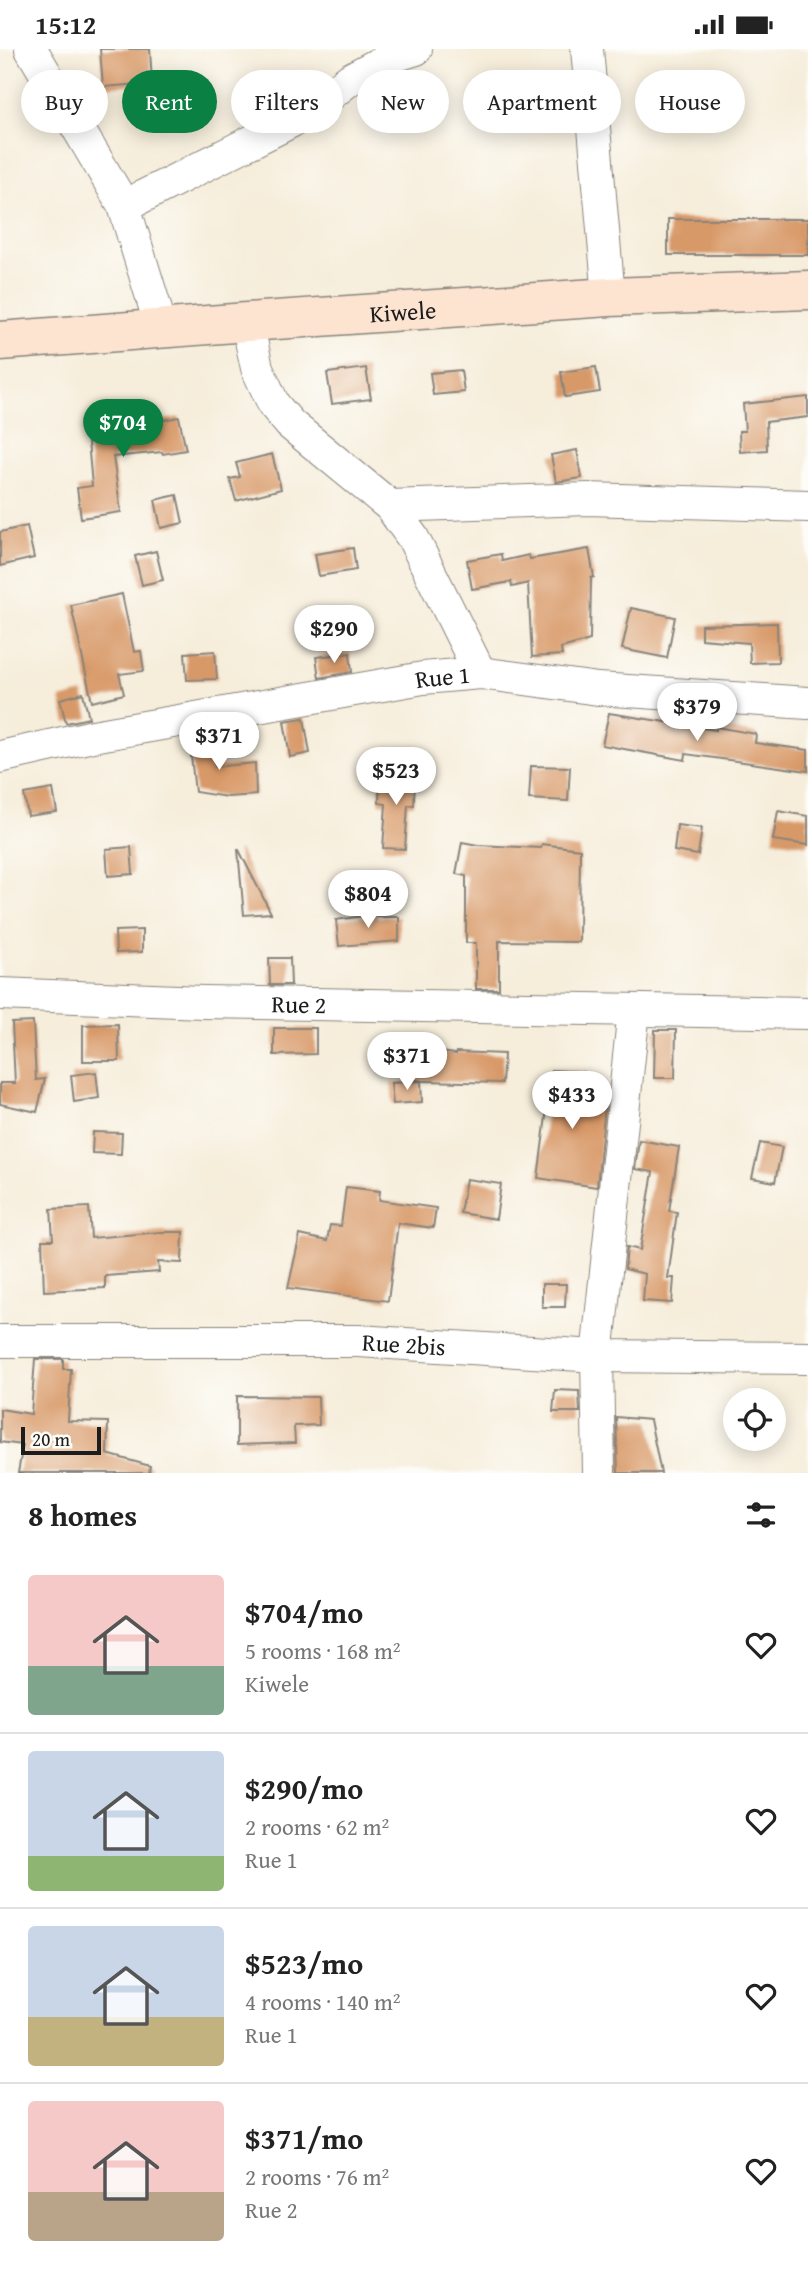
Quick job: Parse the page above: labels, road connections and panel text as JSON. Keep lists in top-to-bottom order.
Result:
{
  "streets": {
    "street": [
      "Kiwele",
      "Rue 1",
      "Rue 2",
      "Rue 2bis"
    ]
  },
  "scale_bar": "20 m",
  "page": {
    "status": "15:12",
    "chip": [
      "Buy",
      "Rent",
      "Filters",
      "New",
      "Apartment",
      "House"
    ],
    "price": [
      "$704",
      "$290",
      "$379",
      "$371",
      "$523",
      "$804",
      "$371",
      "$433"
    ],
    "scale": "20 m",
    "heading": "8 homes",
    "list": [
      {
        "name": "$704/mo",
        "note": "5 rooms · 168 m² · Kiwele"
      },
      {
        "name": "$290/mo",
        "note": "2 rooms · 62 m² · Rue 1"
      },
      {
        "name": "$523/mo",
        "note": "4 rooms · 140 m² · Rue 1"
      },
      {
        "name": "$371/mo",
        "note": "2 rooms · 76 m² · Rue 2"
      }
    ]
  }
}
